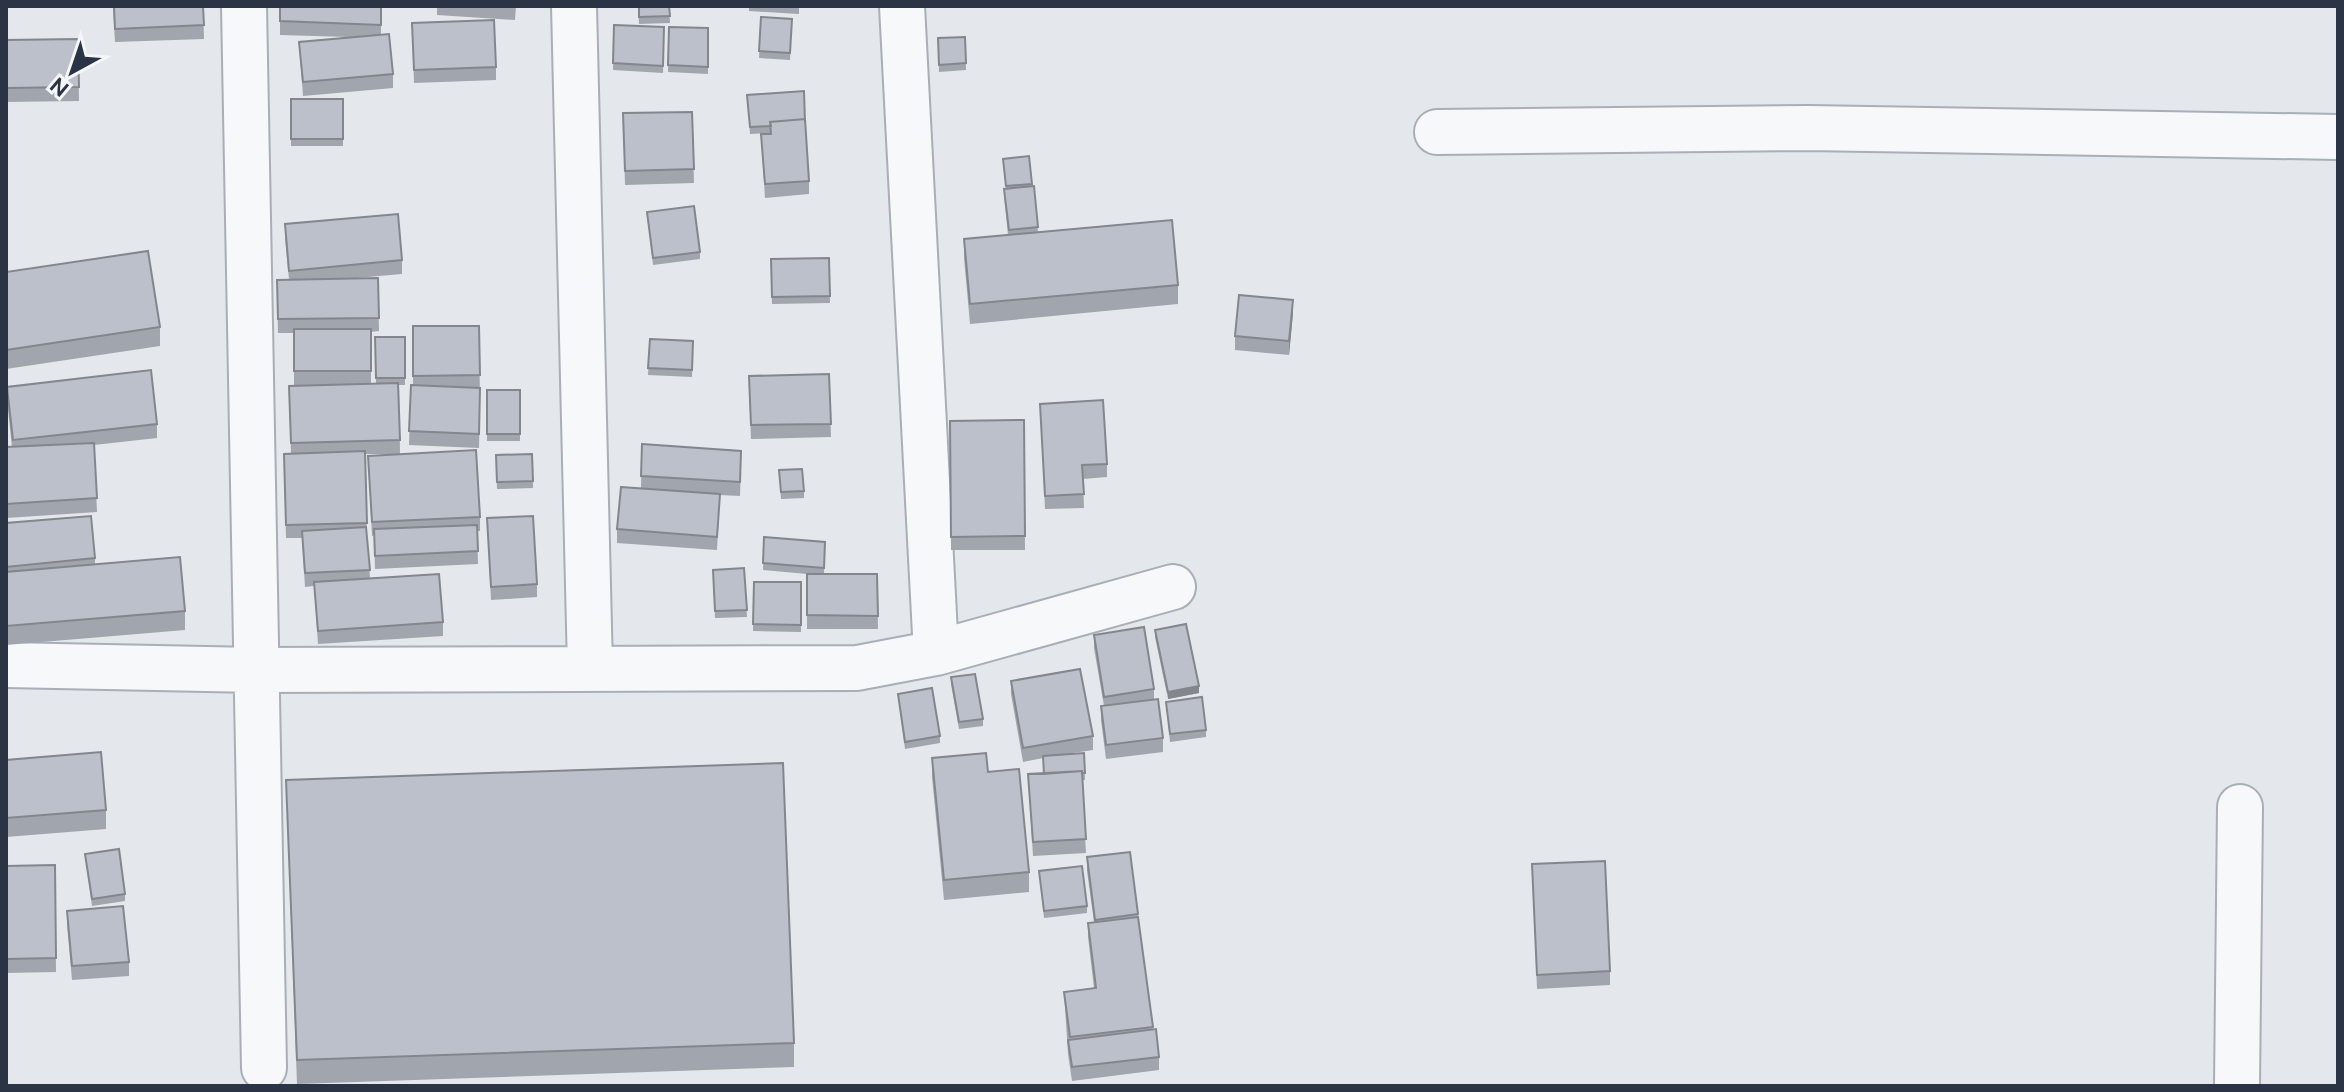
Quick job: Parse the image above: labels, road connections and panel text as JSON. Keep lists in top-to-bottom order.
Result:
{
  "north": "bottom left"
}
